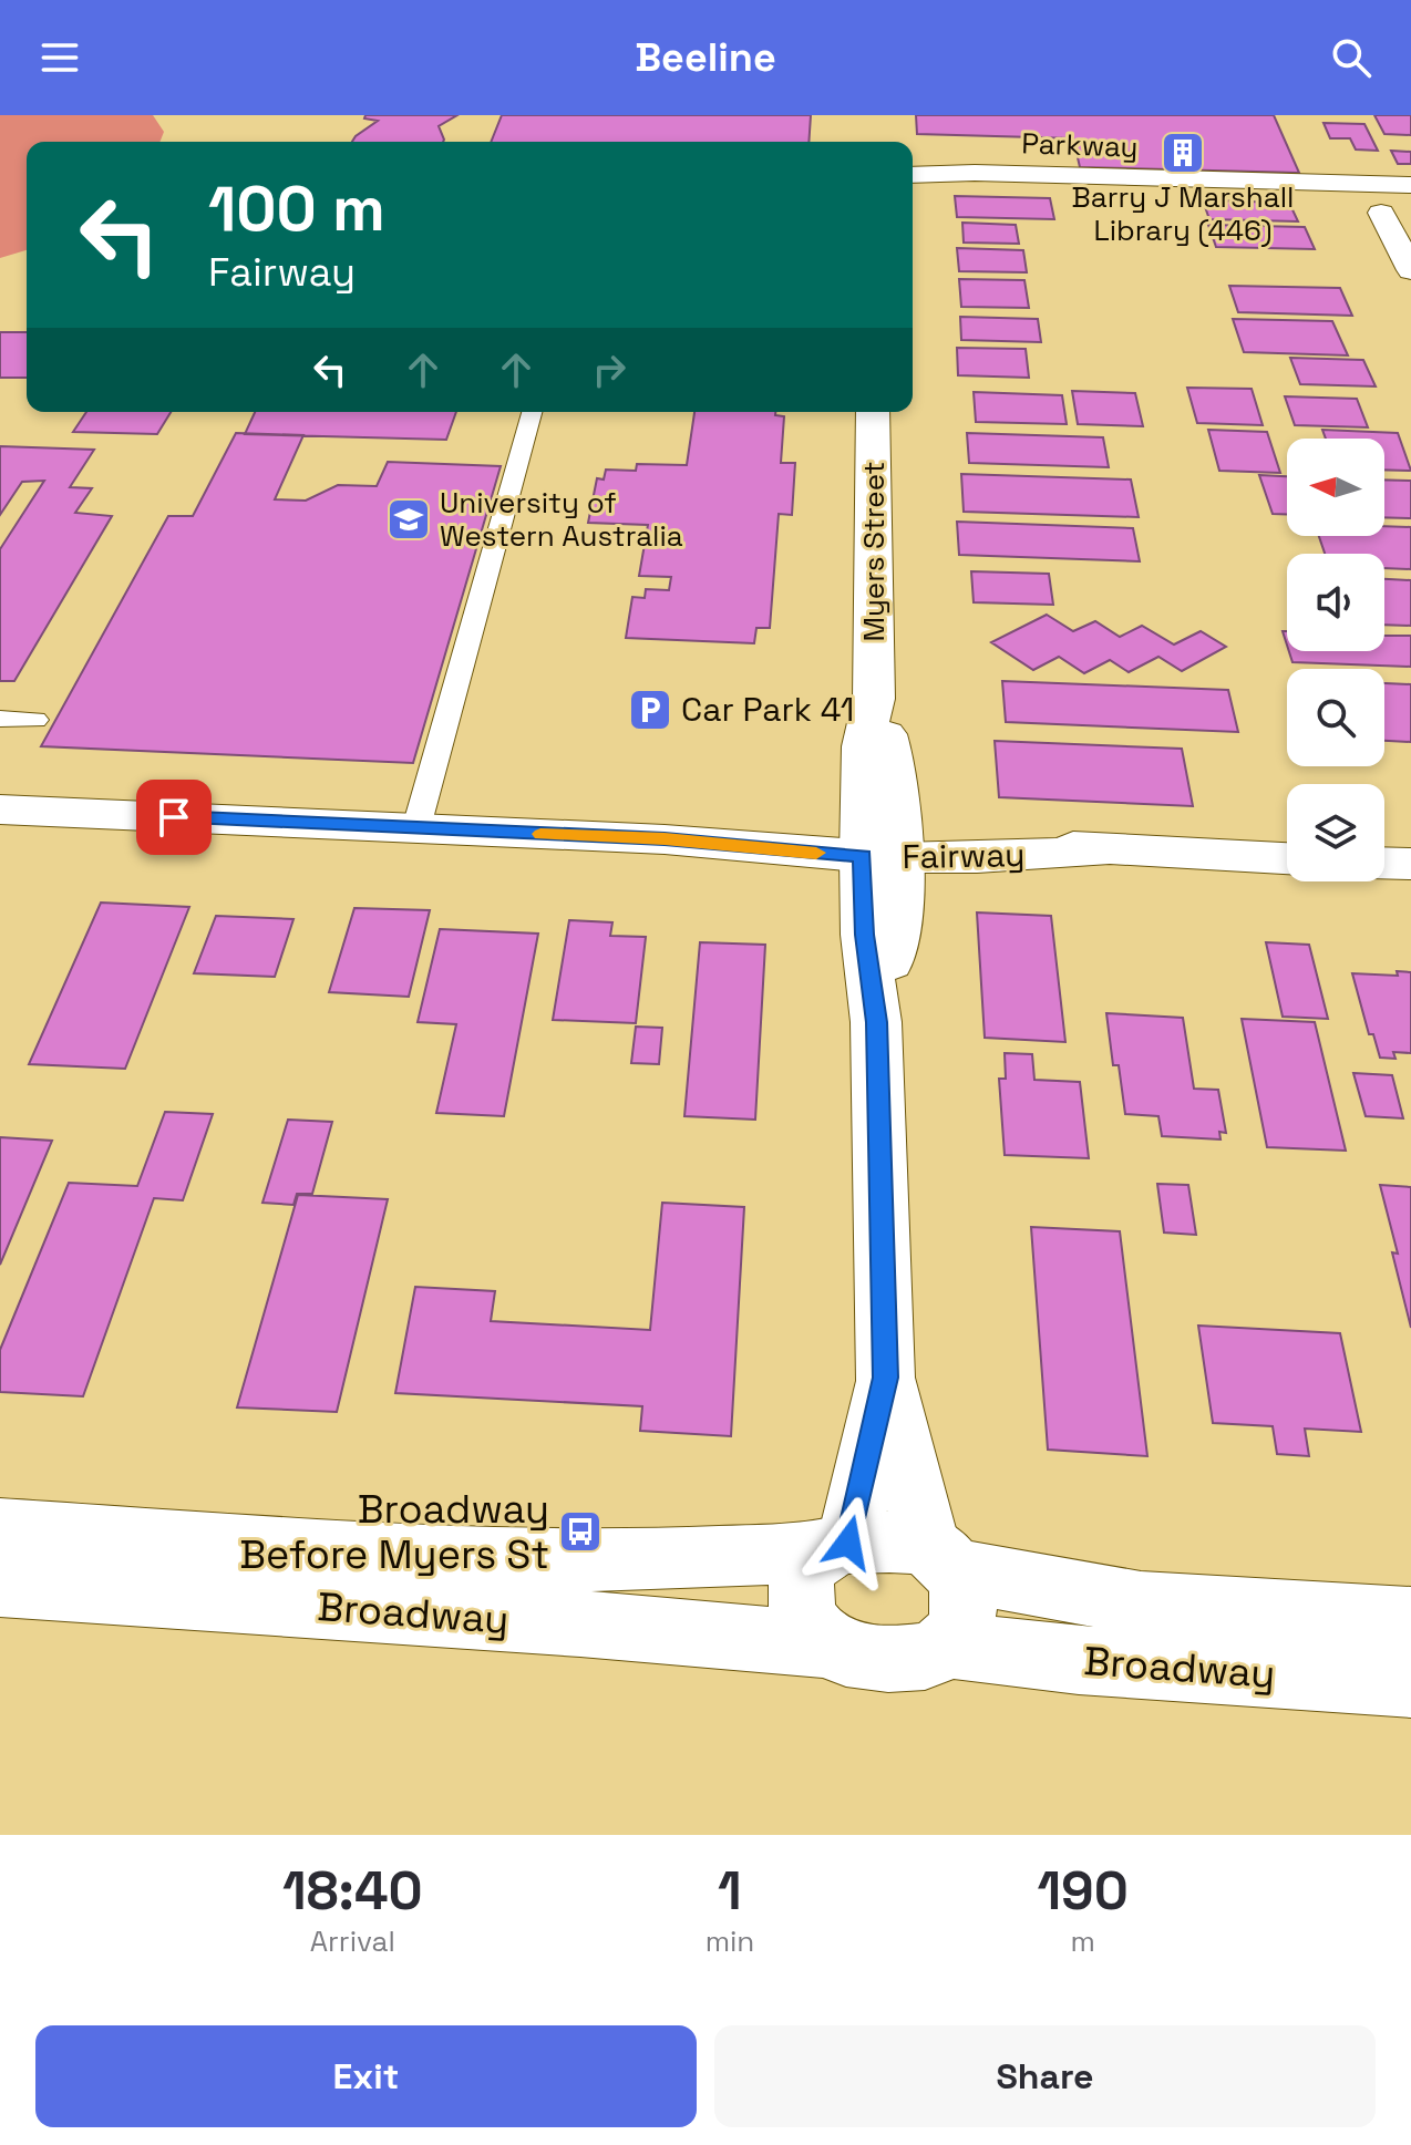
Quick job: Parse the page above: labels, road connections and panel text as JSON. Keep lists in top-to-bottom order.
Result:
{
  "streets": {
    "street": [
      "Parkway",
      "Myers Street",
      "Fairway",
      "Broadway"
    ]
  },
  "crossings": [
    ["Myers Street", "Fairway"],
    ["Myers Street", "Broadway"]
  ],
  "places": {
    "building": ["Barry J Marshall Library (446)"],
    "school or university": ["University of Western Australia"],
    "parking": ["Car Park 41"],
    "bus stop": ["Broadway Before Myers St"]
  },
  "north": "left",
  "page": {
    "header": "Beeline",
    "turn": ["100 m", "Fairway"],
    "eta": [
      "18:40",
      "Arrival",
      "1",
      "min",
      "190",
      "m"
    ],
    "buttons": ["Exit", "Share"]
  }
}
